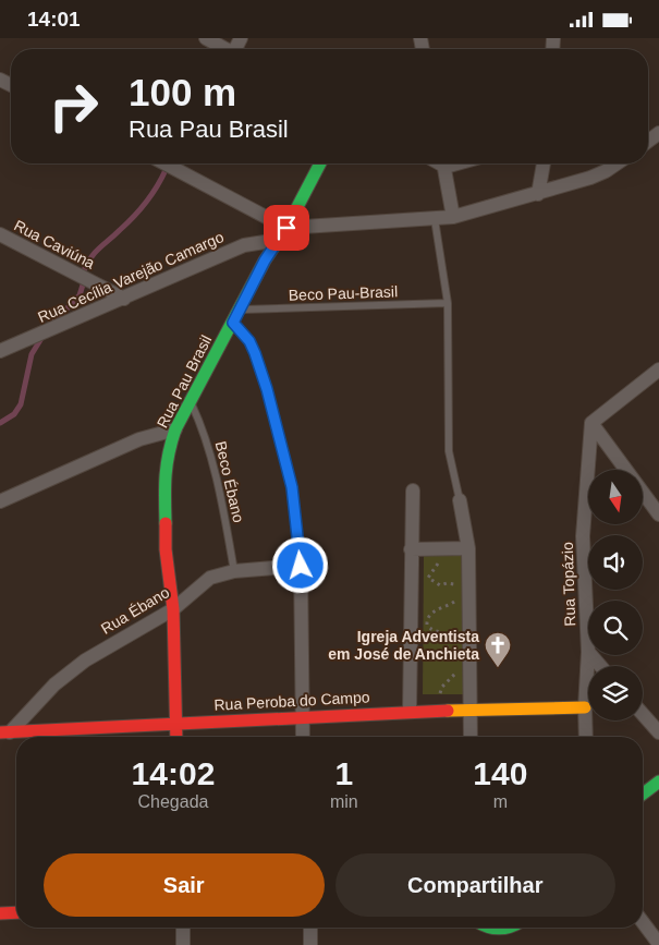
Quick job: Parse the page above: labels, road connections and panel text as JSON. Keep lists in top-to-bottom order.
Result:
{
  "streets": {
    "street": [
      "Rua Caviúna",
      "Rua Cecília Varejão Camargo",
      "Rua Pau Brasil",
      "Rua Topázio",
      "Rua Ébano",
      "Rua Peroba do Campo"
    ],
    "lane": ["Beco Pau-Brasil", "Beco Ébano"]
  },
  "crossings": [
    ["Rua Caviúna", "Rua Cecília Varejão Camargo"],
    ["Rua Cecília Varejão Camargo", "Rua Pau Brasil"],
    ["Beco Pau-Brasil", "Rua Pau Brasil"],
    ["Rua Pau Brasil", "Beco Ébano"],
    ["Rua Pau Brasil", "Rua Ébano"],
    ["Rua Pau Brasil", "Rua Peroba do Campo"],
    ["Beco Ébano", "Rua Ébano"],
    ["Rua Topázio", "Rua Peroba do Campo"],
    ["Rua Ébano", "Rua Peroba do Campo"]
  ],
  "places": {
    "church": ["Igreja Adventista em José de Anchieta"]
  },
  "north": "bottom",
  "page": {
    "status": "14:01",
    "turn": ["100 m", "Rua Pau Brasil"],
    "eta": [
      "14:02",
      "Chegada",
      "1",
      "min",
      "140",
      "m"
    ],
    "buttons": ["Sair", "Compartilhar"]
  }
}
